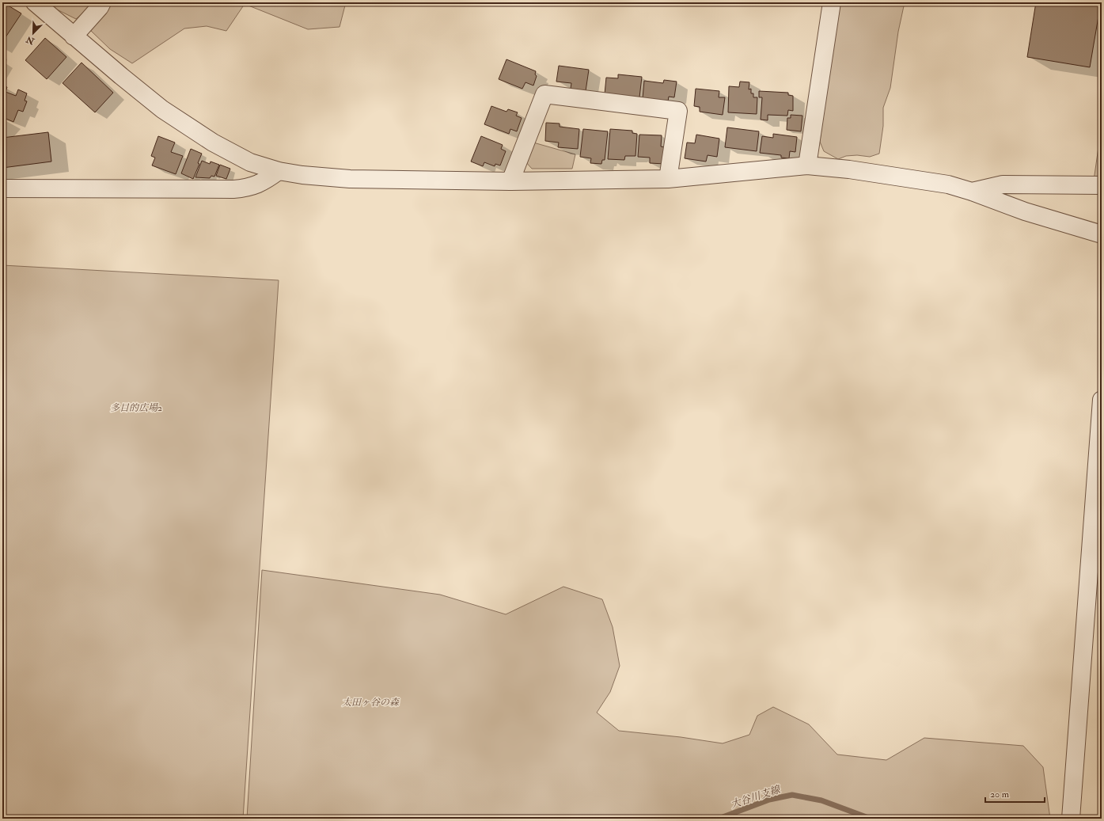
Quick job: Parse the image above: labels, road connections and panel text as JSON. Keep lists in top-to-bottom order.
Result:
{
  "water": ["大谷川支線"],
  "parks": ["多目的広場2", "太田ヶ谷の森"],
  "scale_bar": "20 m",
  "north": "bottom left"
}
